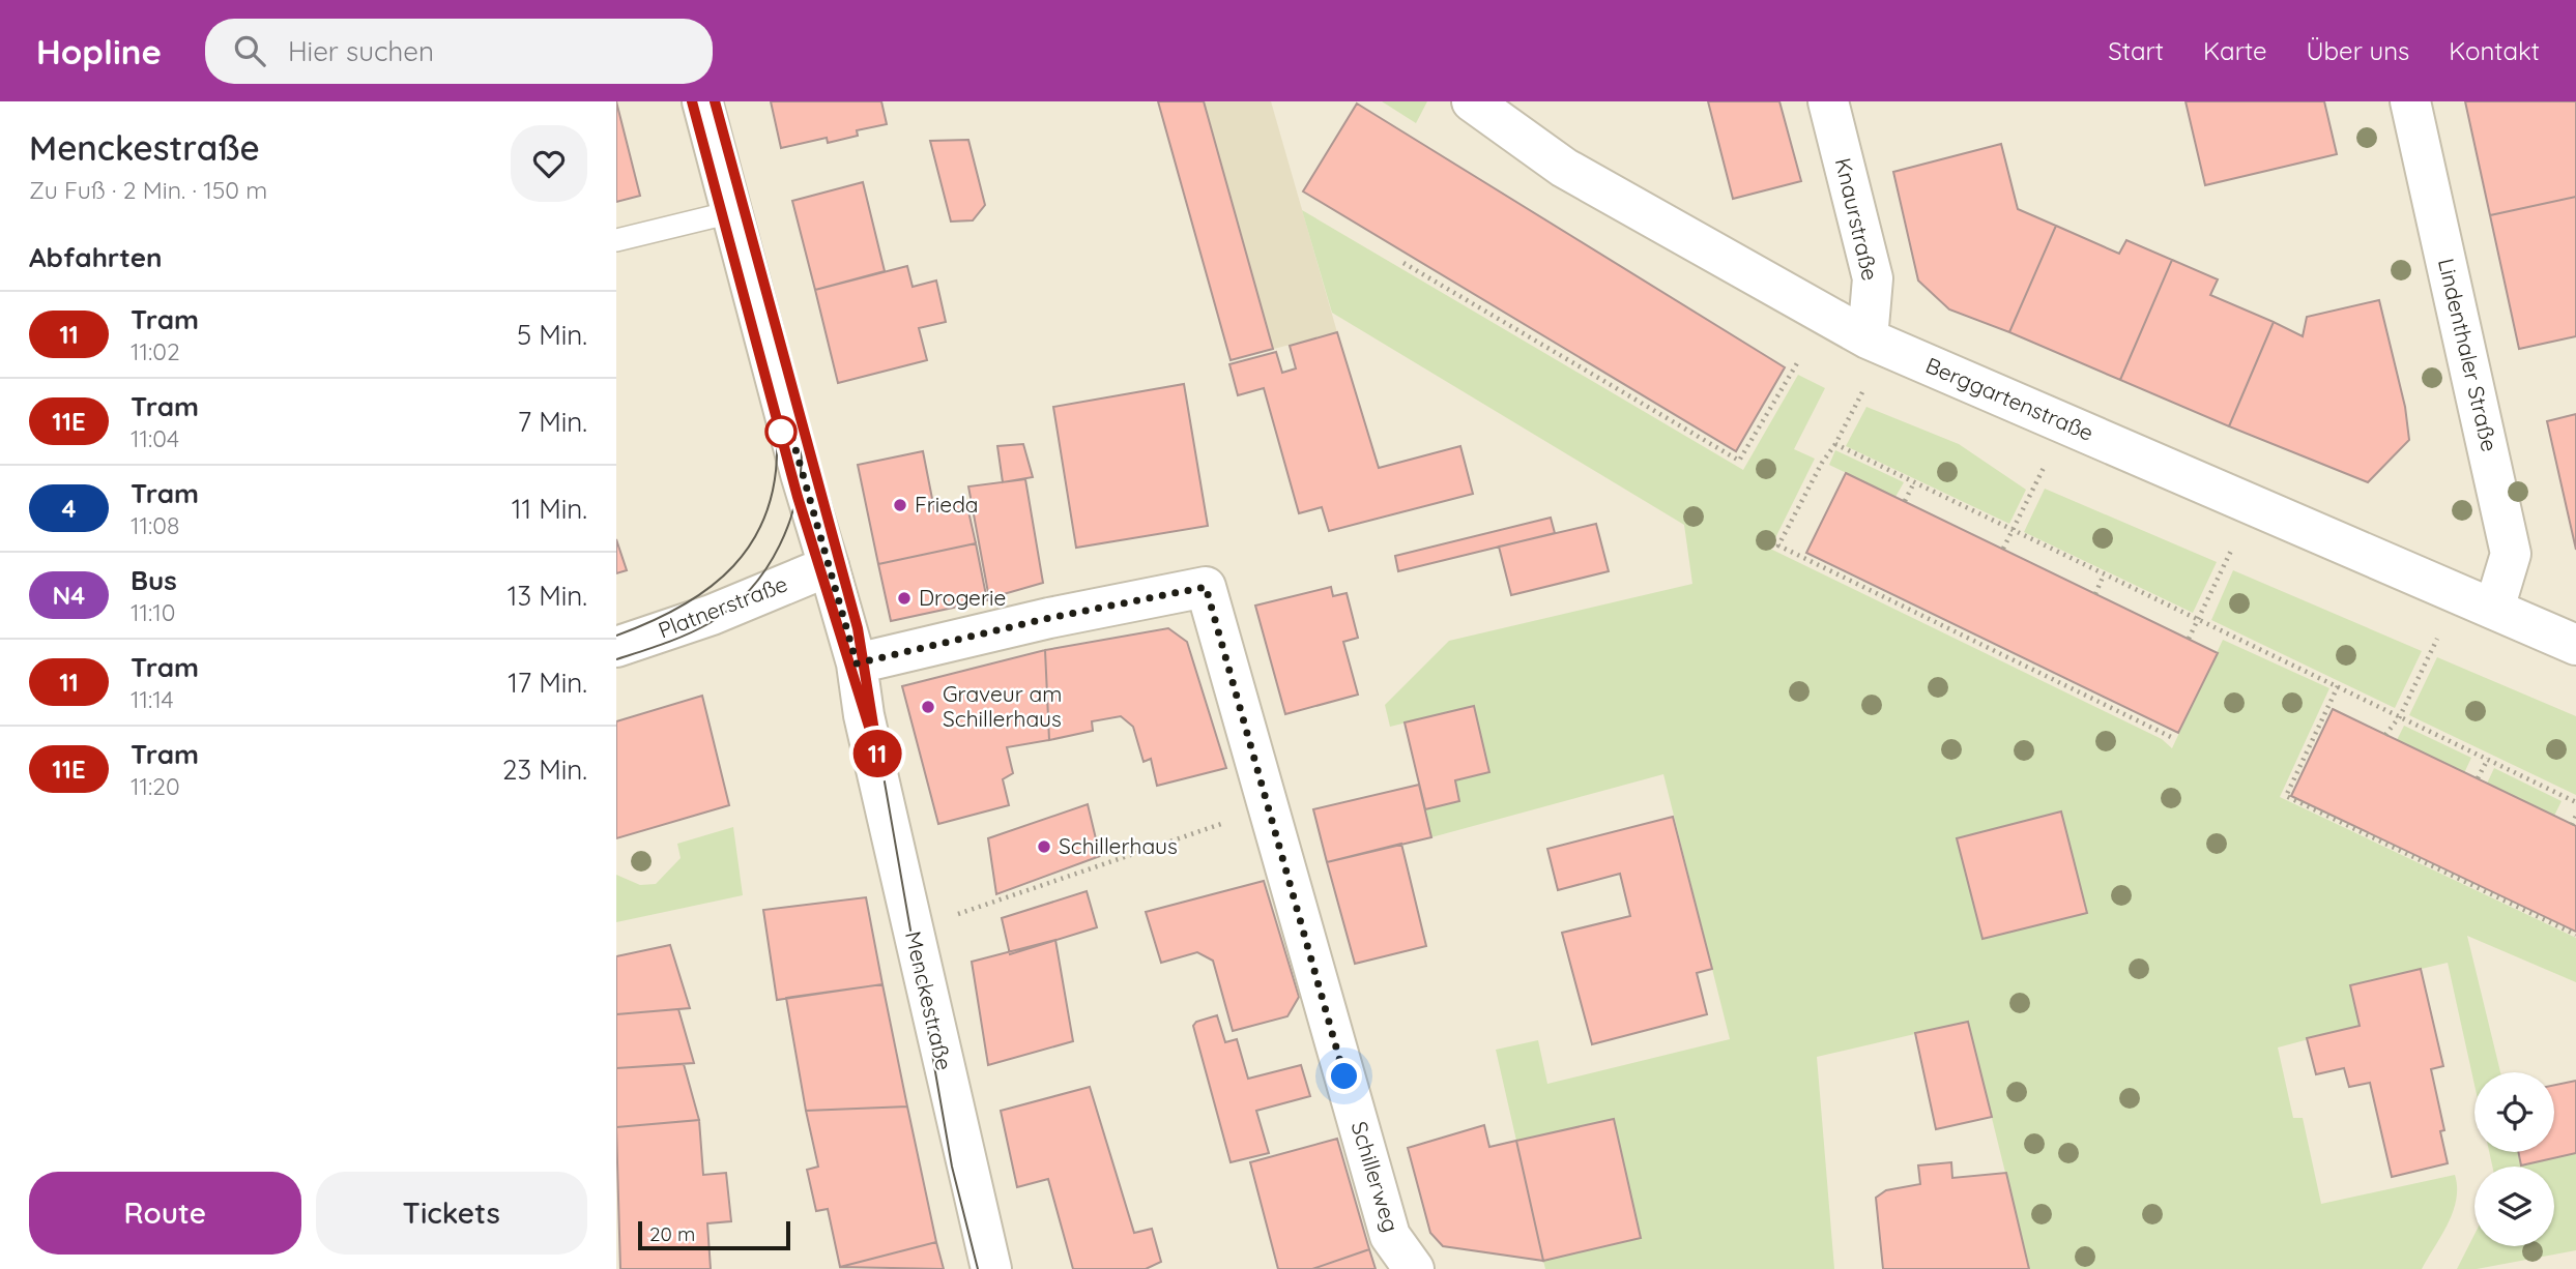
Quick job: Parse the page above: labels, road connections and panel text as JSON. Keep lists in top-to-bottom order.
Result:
{
  "streets": {
    "street": [
      "Knaurstraße",
      "Lindenthaler Straße",
      "Berggartenstraße",
      "Platnerstraße",
      "Menckestraße",
      "Schillerweg"
    ]
  },
  "crossings": [
    ["Knaurstraße", "Berggartenstraße"],
    ["Lindenthaler Straße", "Berggartenstraße"],
    ["Platnerstraße", "Menckestraße"],
    ["Menckestraße", "Schillerweg"]
  ],
  "places": [
    "Frieda",
    "Drogerie",
    "Graveur am Schillerhaus",
    "Schillerhaus"
  ],
  "lines": ["tram line 11"],
  "scale_bar": "20 m",
  "page": {
    "header": "Hopline",
    "search": "Hier suchen",
    "nav": [
      "Start",
      "Karte",
      "Über uns",
      "Kontakt"
    ],
    "heading": [
      ["Menckestraße", "Zu Fuß · 2 Min. · 150 m"],
      "Abfahrten"
    ],
    "on_map": "11",
    "list": [
      {
        "mark": "11",
        "name": "Tram",
        "note": "11:02",
        "value": "5 Min."
      },
      {
        "mark": "11E",
        "name": "Tram",
        "note": "11:04",
        "value": "7 Min."
      },
      {
        "mark": "4",
        "name": "Tram",
        "note": "11:08",
        "value": "11 Min."
      },
      {
        "mark": "N4",
        "name": "Bus",
        "note": "11:10",
        "value": "13 Min."
      },
      {
        "mark": "11",
        "name": "Tram",
        "note": "11:14",
        "value": "17 Min."
      },
      {
        "mark": "11E",
        "name": "Tram",
        "note": "11:20",
        "value": "23 Min."
      }
    ],
    "buttons": ["Route", "Tickets"],
    "scale": "20 m"
  }
}
